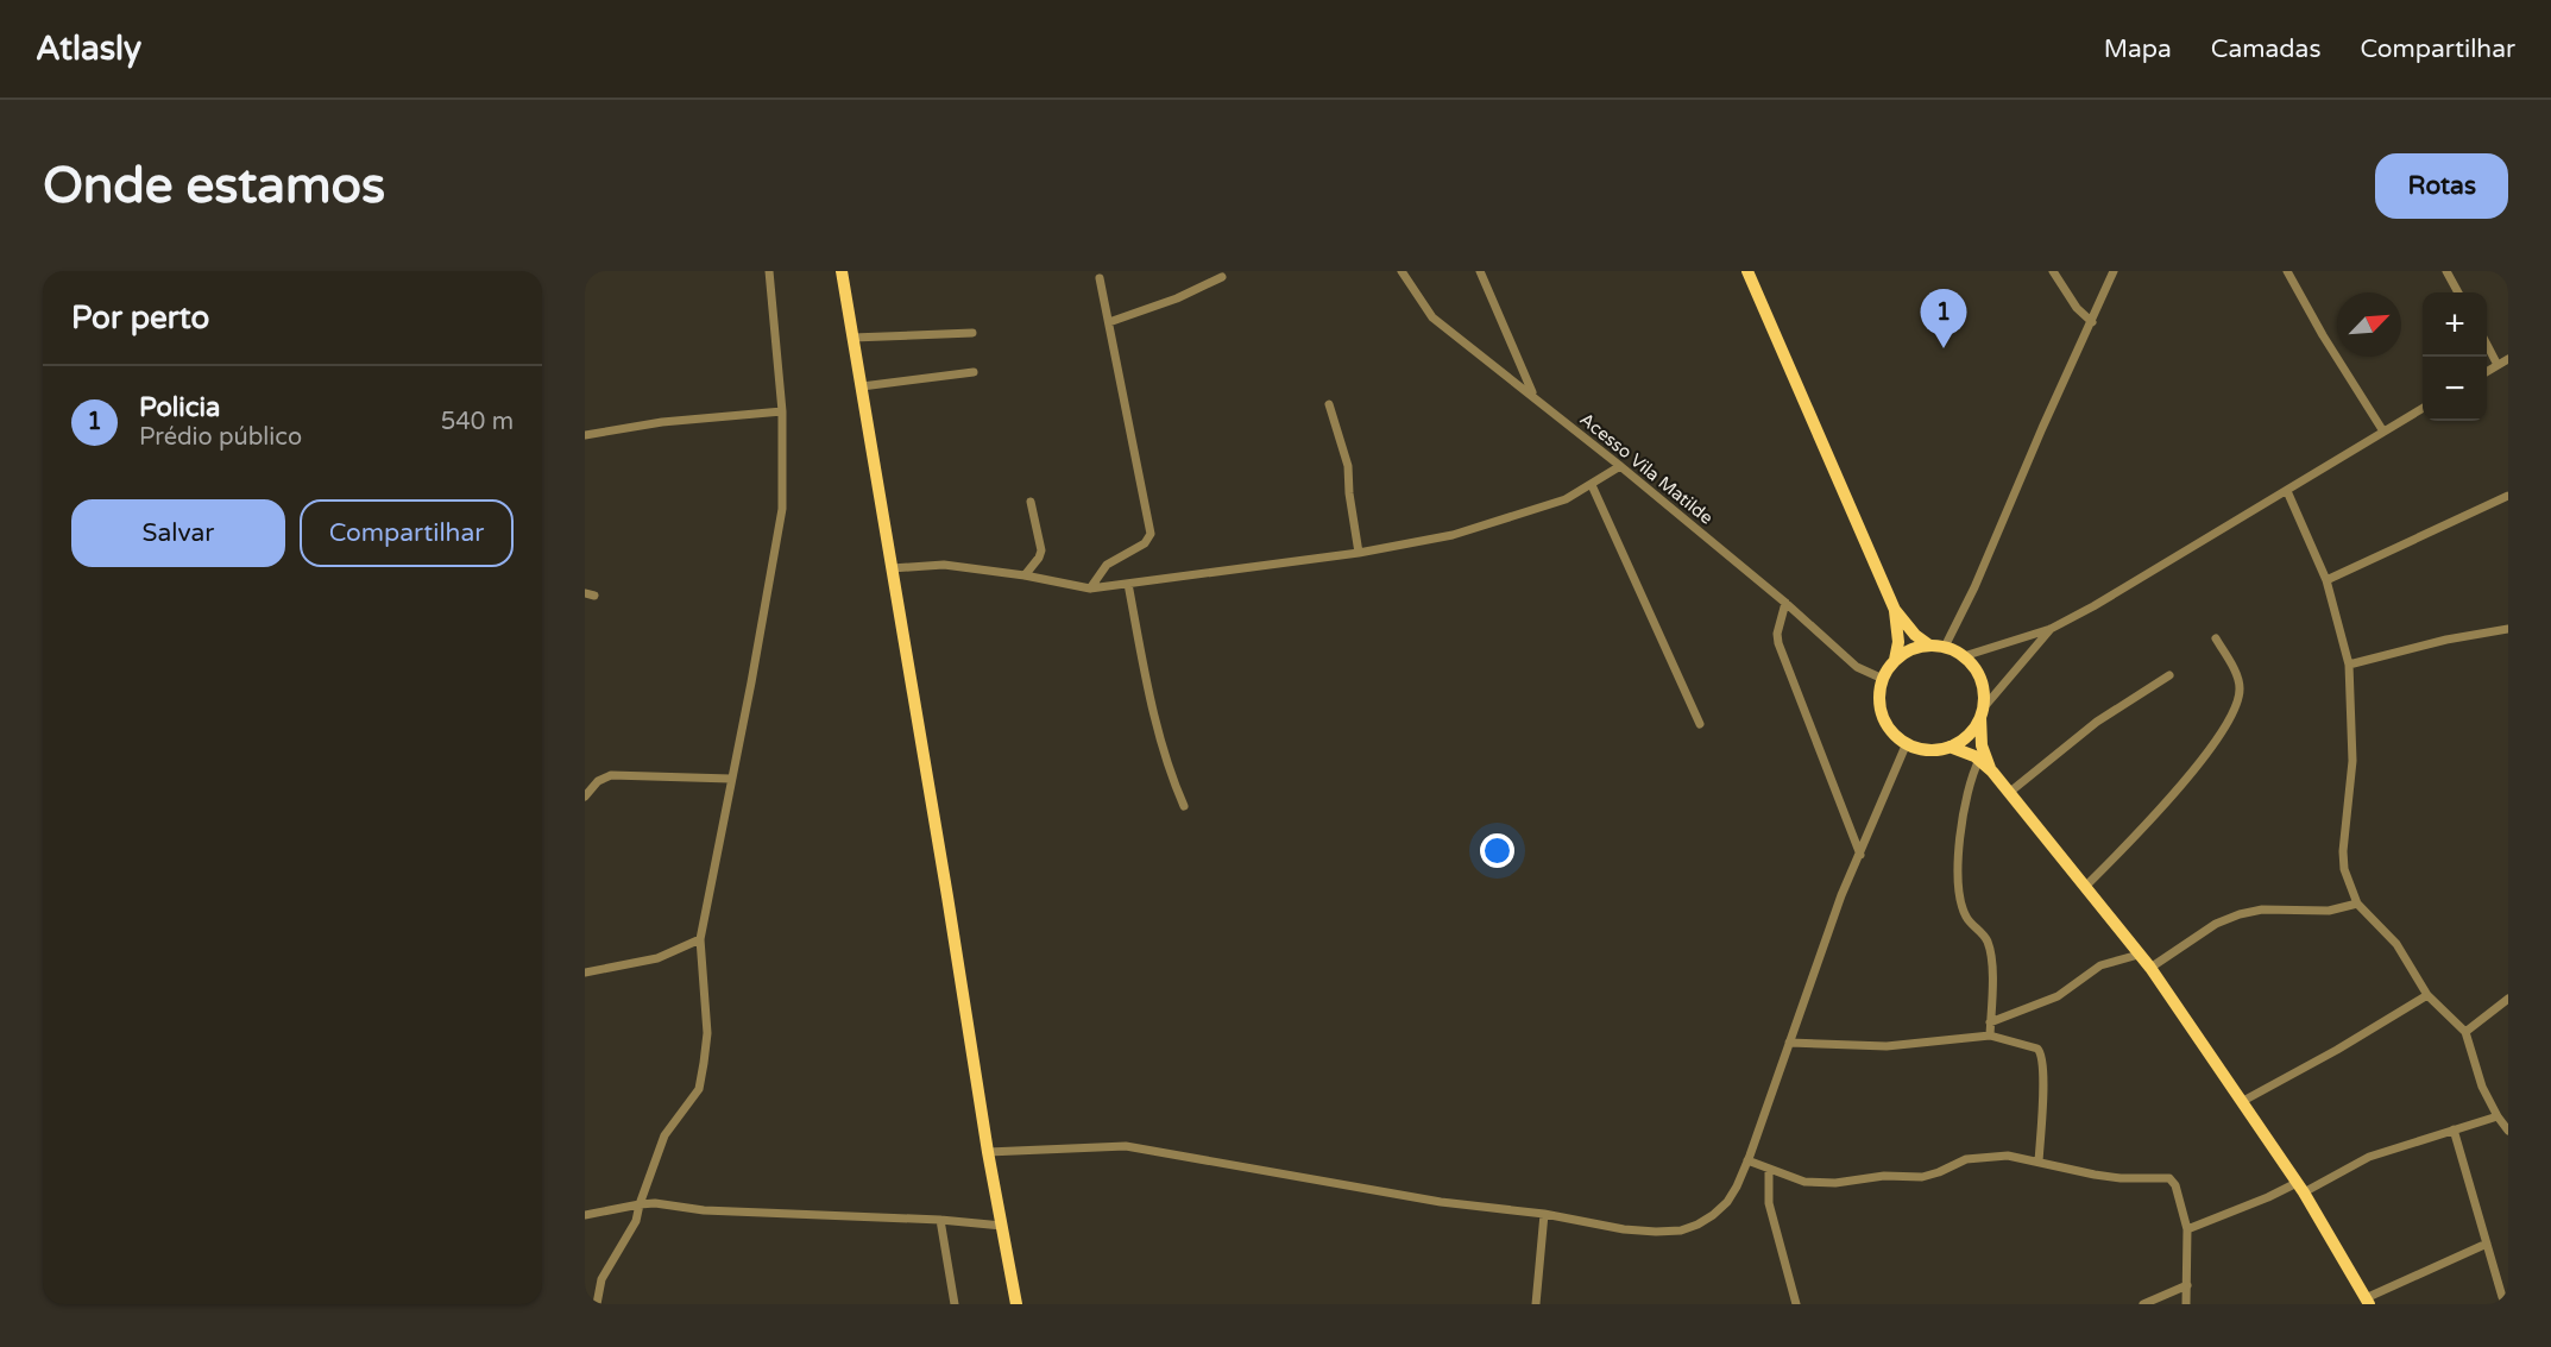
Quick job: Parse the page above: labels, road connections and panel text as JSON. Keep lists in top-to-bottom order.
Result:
{
  "streets": {
    "street": ["Acesso Vila Matilde"]
  },
  "north": "top right",
  "page": {
    "header": "Atlasly",
    "nav": ["Mapa", "Camadas", "Compartilhar"],
    "buttons": [
      "Rotas",
      ["Salvar", "Compartilhar"]
    ],
    "title": "Onde estamos",
    "heading": "Por perto",
    "pins": "1",
    "map_buttons": ["+", "−"],
    "list": [
      {
        "mark": "1",
        "name": "Policia",
        "note": "Prédio público",
        "value": "540 m"
      }
    ]
  }
}
